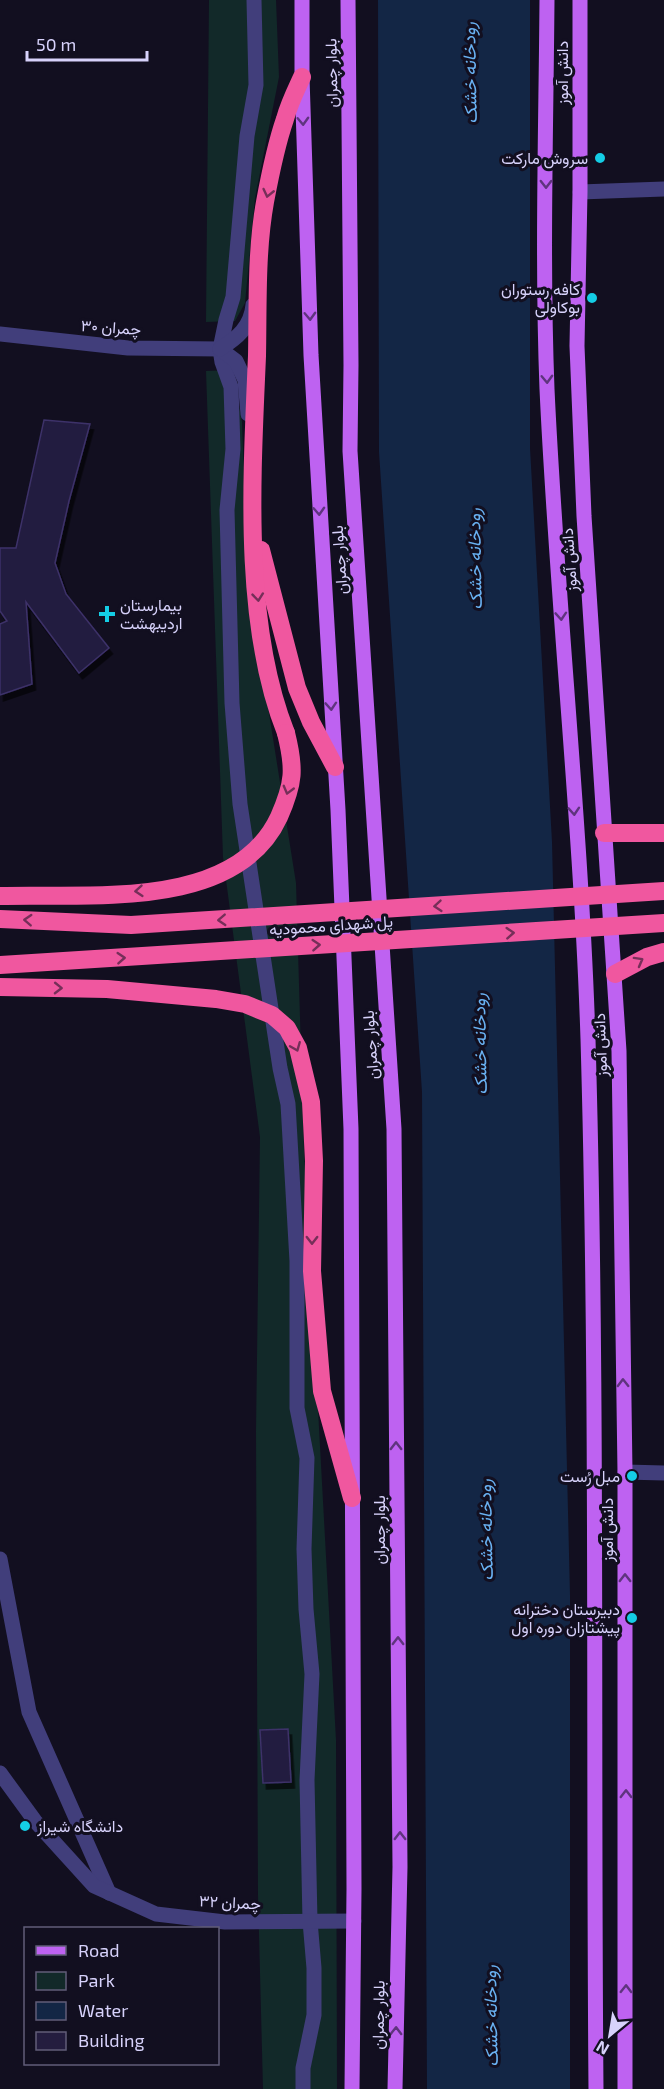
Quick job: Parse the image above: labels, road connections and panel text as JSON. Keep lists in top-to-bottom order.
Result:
{
  "streets": {
    "highway": ["پل شهدای محمودیه"],
    "main road": ["بلوار چمران", "دانش آموز"],
    "street": ["۳۰ چمران", "۳۲ چمران"]
  },
  "crossings": [
    ["بلوار چمران", "۳۲ چمران"]
  ],
  "water": ["رودخانه خشک"],
  "places": {
    "other": [
      "سروش مارکت",
      "کافه رستوران بوکاولی",
      "مبل رُست",
      "دبیرستان دخترانه پیشتازان دوره اول",
      "دانشگاه شیراز"
    ],
    "health": ["بیمارستان اردیبهشت"]
  },
  "legend": [
    "Road",
    "Park",
    "Water",
    "Building"
  ],
  "scale_bar": "50 m",
  "north": "bottom left"
}
